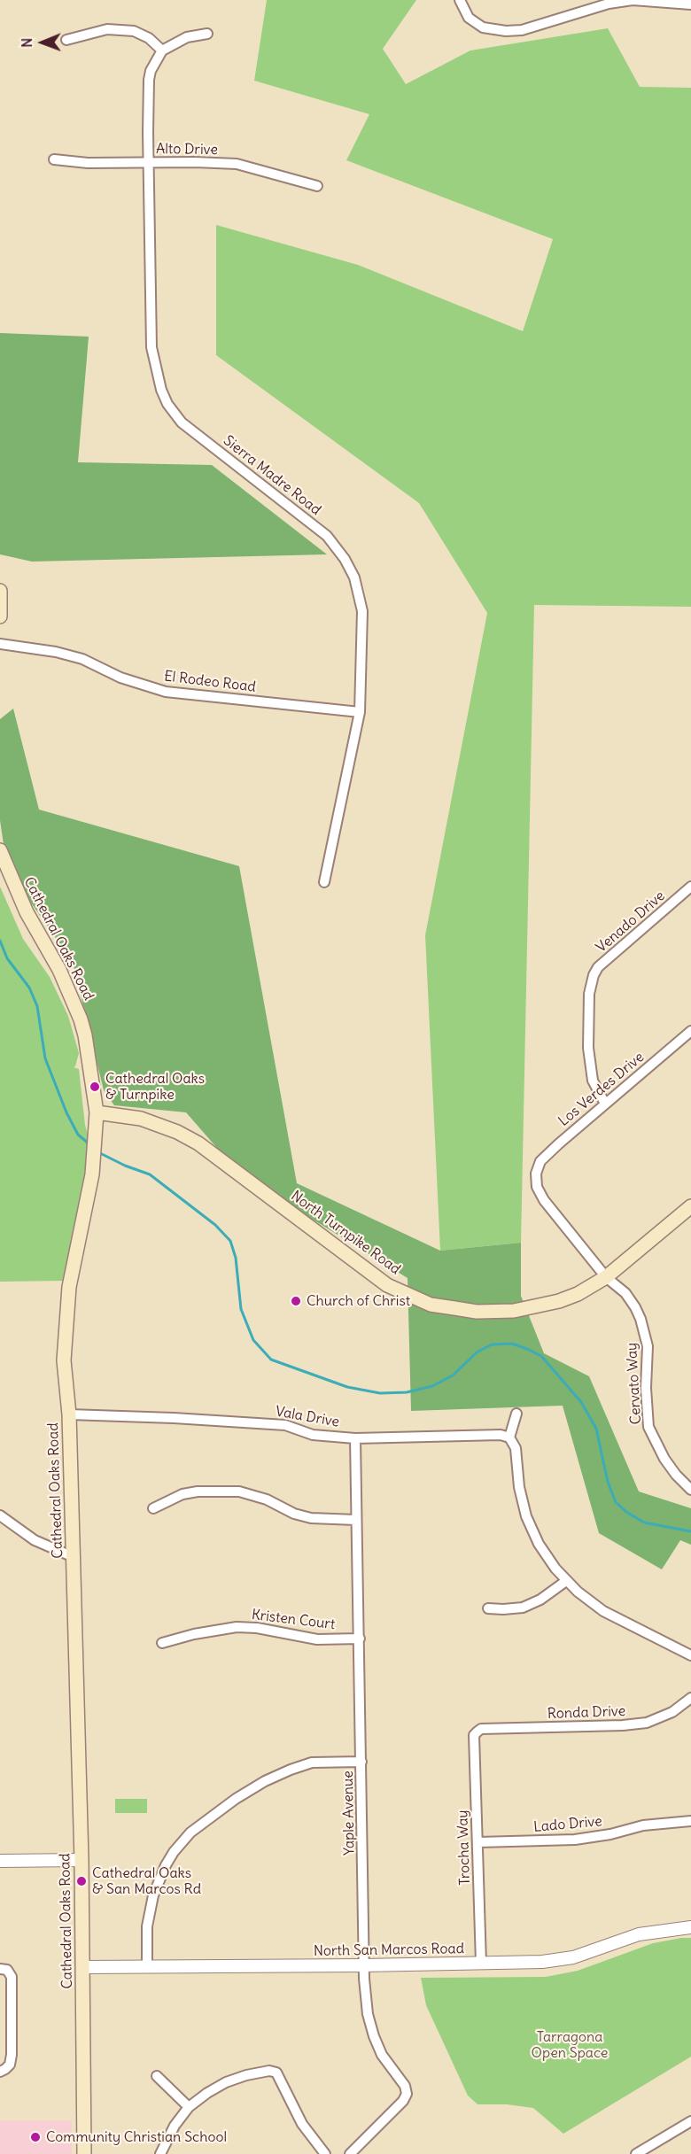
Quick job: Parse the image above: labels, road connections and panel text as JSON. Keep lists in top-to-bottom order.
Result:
{
  "streets": {
    "main road": ["Cathedral Oaks Road", "North Turnpike Road"],
    "street": [
      "Alto Drive",
      "Sierra Madre Road",
      "El Rodeo Road",
      "Venado Drive",
      "Los Verdes Drive",
      "Cervato Way",
      "Vala Drive",
      "Kristen Court",
      "Ronda Drive",
      "Yaple Avenue",
      "Lado Drive",
      "Trocha Way",
      "North San Marcos Road"
    ]
  },
  "crossings": [
    ["Alto Drive", "Sierra Madre Road"],
    ["Sierra Madre Road", "El Rodeo Road"],
    ["Venado Drive", "Los Verdes Drive"],
    ["Cathedral Oaks Road", "North Turnpike Road"],
    ["Cathedral Oaks Road", "Vala Drive"],
    ["Cathedral Oaks Road", "North San Marcos Road"],
    ["Los Verdes Drive", "Cervato Way"],
    ["North Turnpike Road", "Cervato Way"],
    ["Vala Drive", "Yaple Avenue"],
    ["Kristen Court", "Yaple Avenue"],
    ["Ronda Drive", "Trocha Way"],
    ["Yaple Avenue", "North San Marcos Road"],
    ["Lado Drive", "Trocha Way"],
    ["Trocha Way", "North San Marcos Road"]
  ],
  "parks": ["Tarragona Open Space"],
  "places": [
    "Cathedral Oaks & Turnpike",
    "Church of Christ",
    "Cathedral Oaks & San Marcos Rd",
    "Community Christian School"
  ],
  "north": "left"
}
